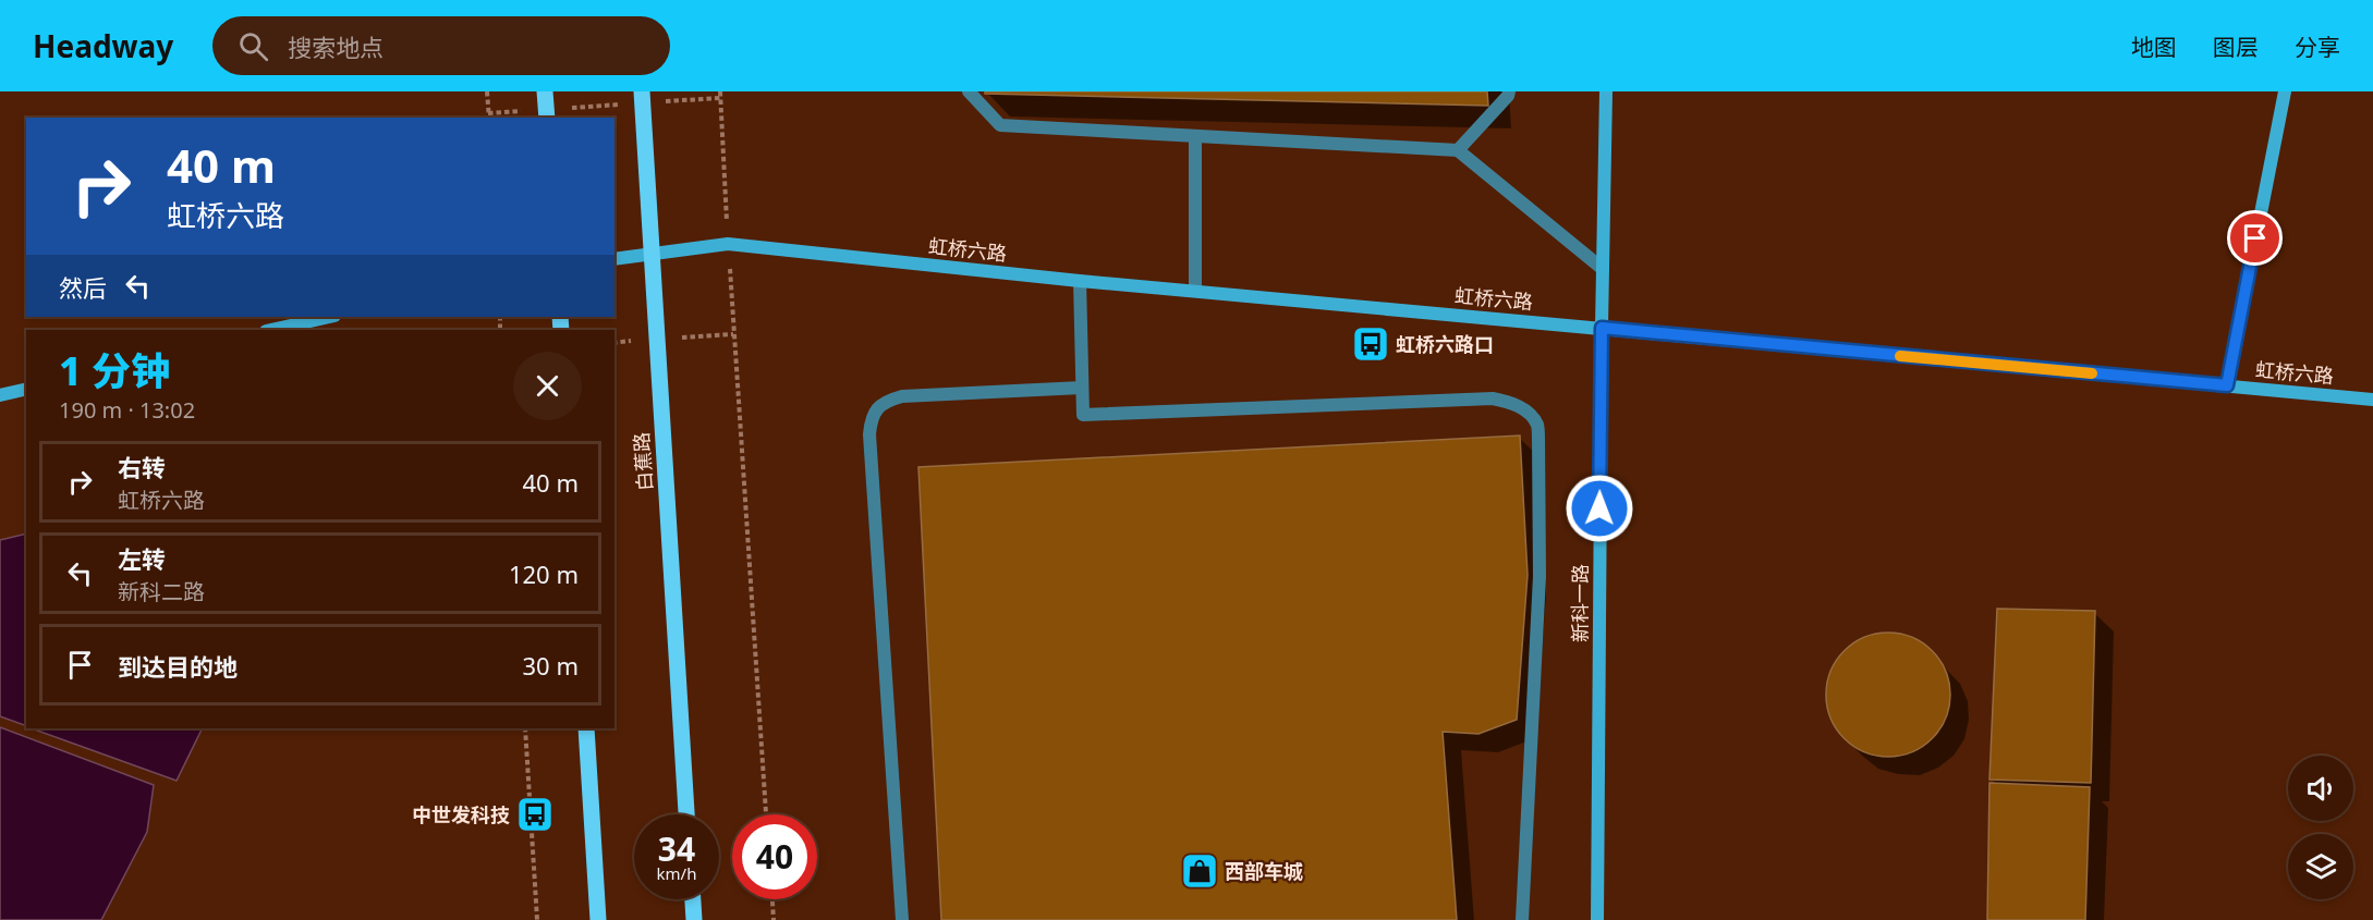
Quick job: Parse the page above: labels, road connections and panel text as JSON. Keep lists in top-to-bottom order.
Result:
{
  "streets": {
    "main road": ["白蕉路"],
    "street": ["虹桥六路", "新科一路"]
  },
  "crossings": [
    ["虹桥六路", "白蕉路"],
    ["虹桥六路", "新科一路"]
  ],
  "places": {
    "bus stop": ["虹桥六路口", "中世发科技"],
    "shop": ["西部车城"]
  },
  "page": {
    "header": "Headway",
    "search": "搜索地点",
    "nav": ["地图", "图层", "分享"],
    "turn": ["40 m", "虹桥六路"],
    "then": "然后",
    "heading": ["1 分钟", "190 m · 13:02"],
    "list": [
      {
        "name": "右转",
        "note": "虹桥六路",
        "value": "40 m"
      },
      {
        "name": "左转",
        "note": "新科二路",
        "value": "120 m"
      },
      {
        "name": "到达目的地",
        "value": "30 m"
      }
    ],
    "speed": "34 km/h",
    "limit": "40"
  }
}
